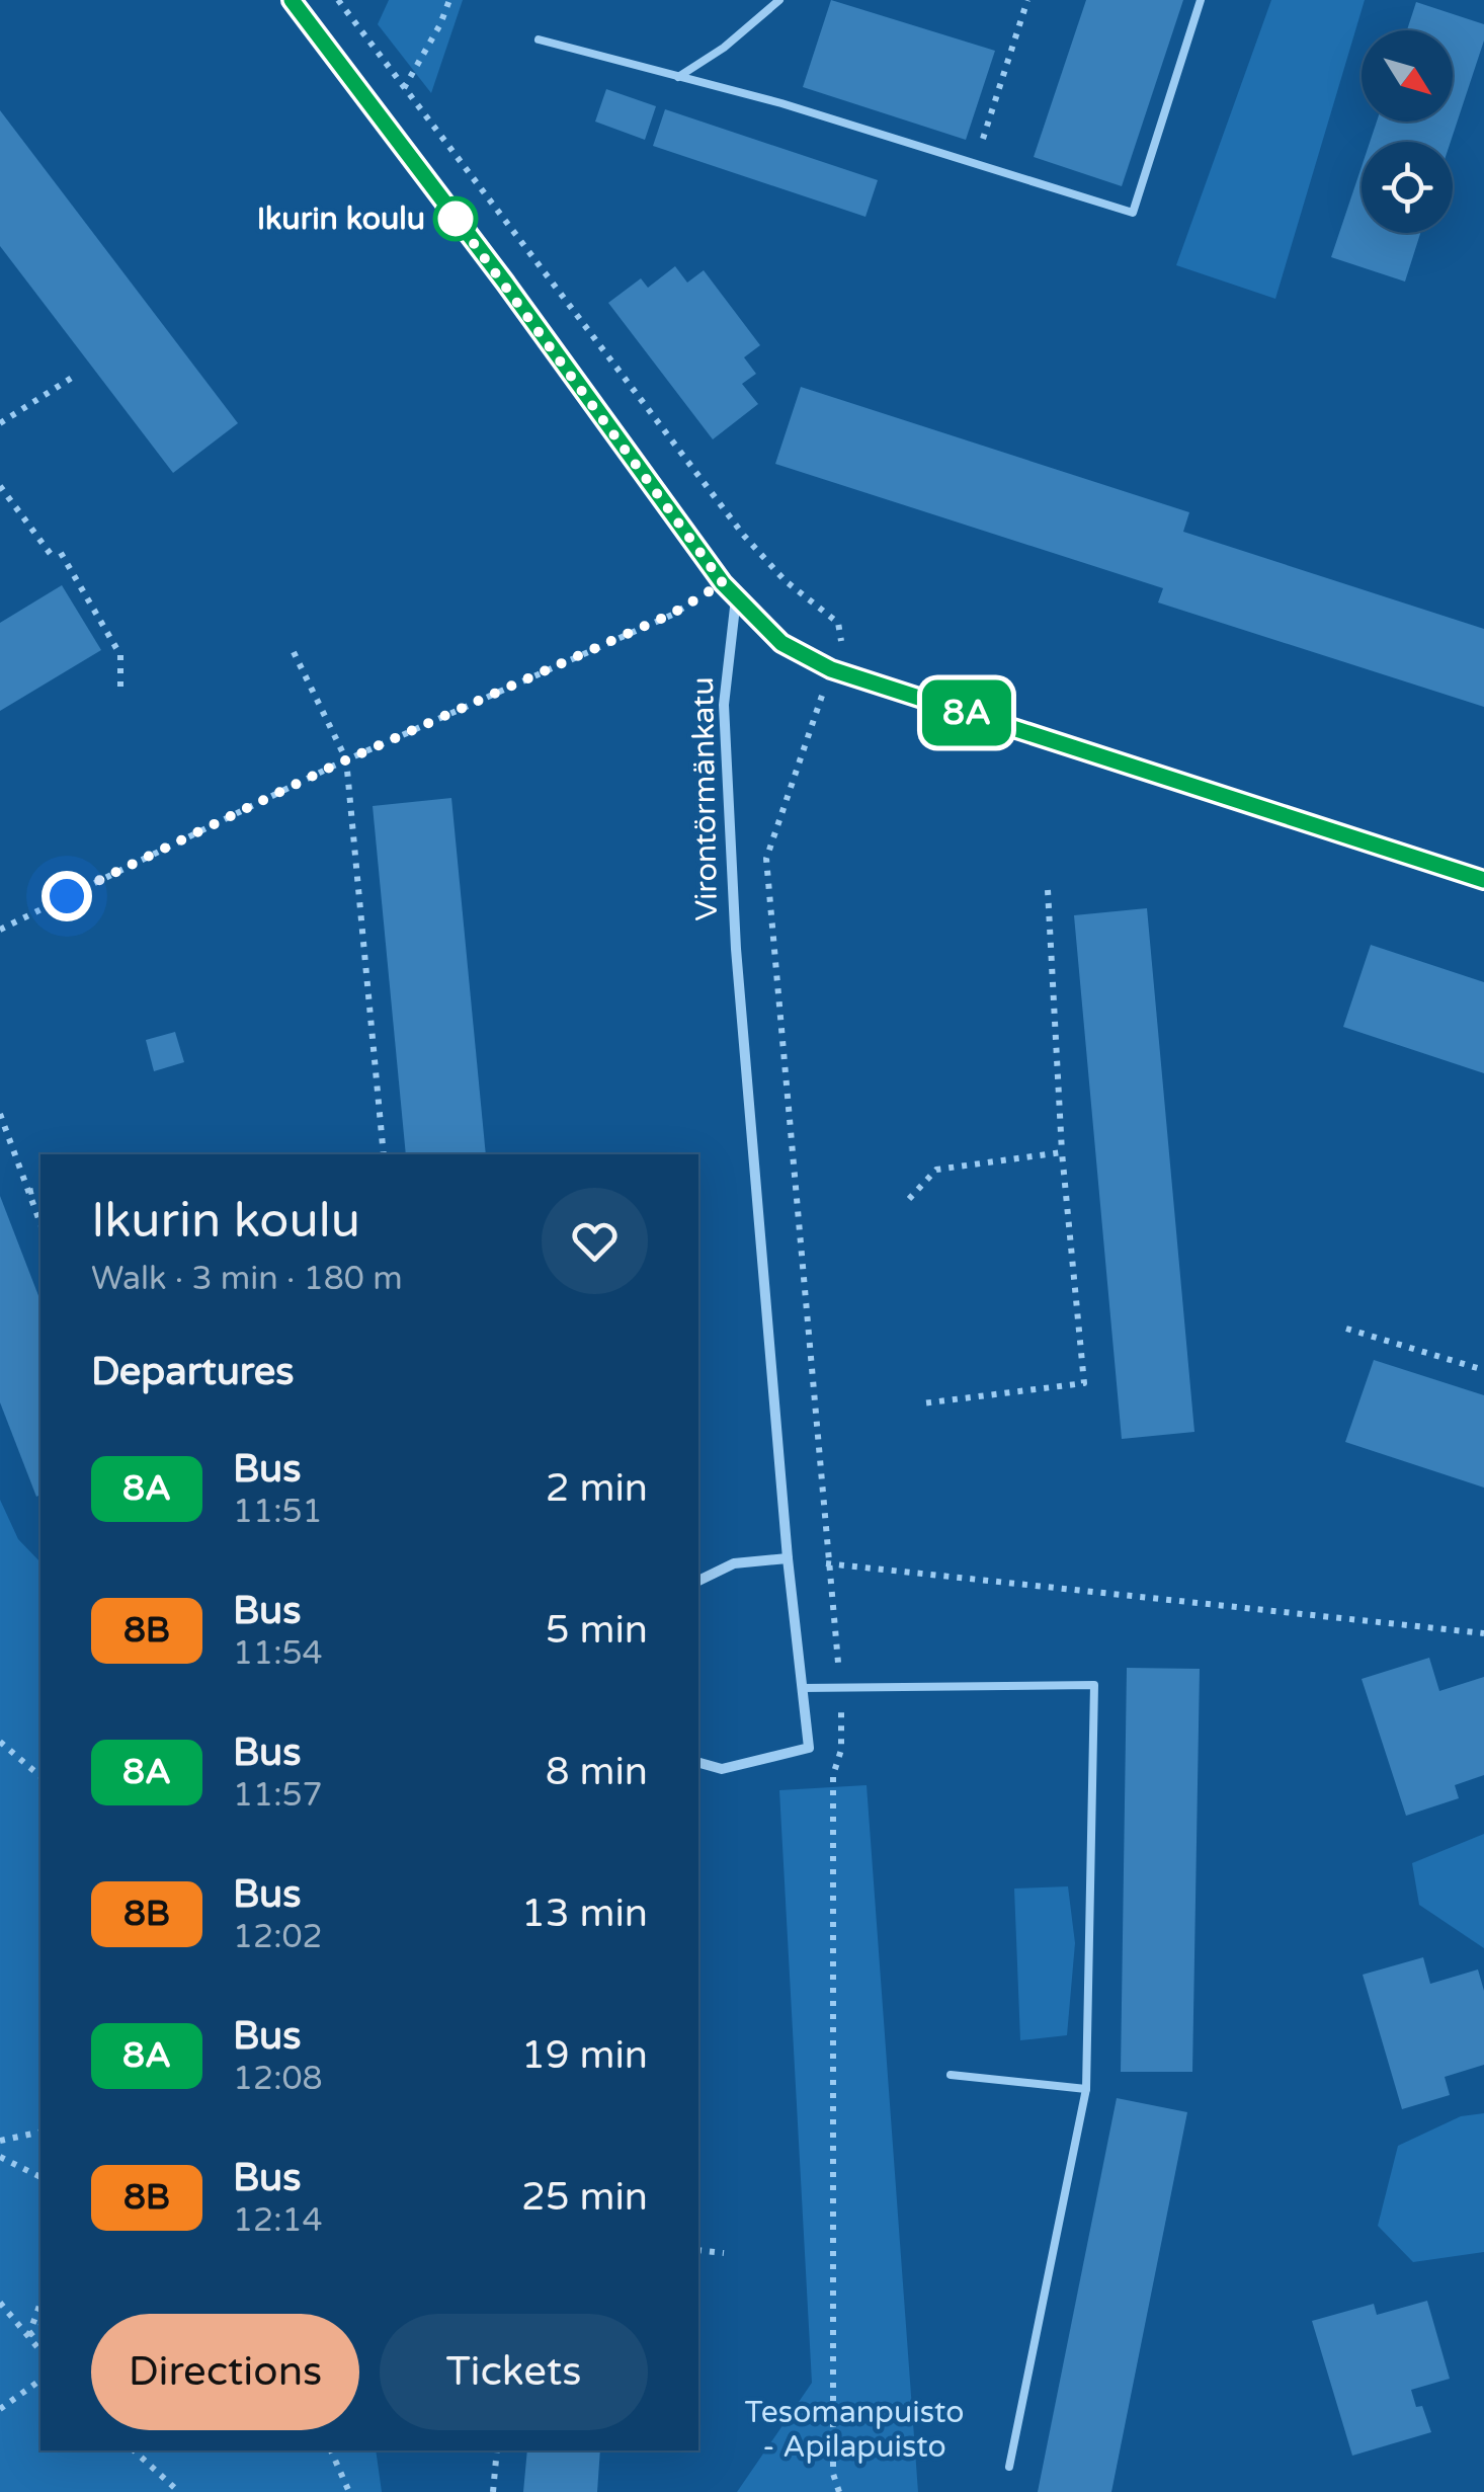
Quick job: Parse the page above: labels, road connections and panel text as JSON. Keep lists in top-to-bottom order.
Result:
{
  "streets": {
    "street": ["Virontörmänkatu"]
  },
  "parks": ["Tesomanpuisto - Apilapuisto"],
  "places": ["Ikurin koulu"],
  "lines": ["bus line 8A"],
  "north": "bottom right",
  "page": {
    "on_map": "8A",
    "heading": [
      ["Ikurin koulu", "Walk · 3 min · 180 m"],
      "Departures"
    ],
    "list": [
      {
        "mark": "8A",
        "name": "Bus",
        "note": "11:51",
        "value": "2 min"
      },
      {
        "mark": "8B",
        "name": "Bus",
        "note": "11:54",
        "value": "5 min"
      },
      {
        "mark": "8A",
        "name": "Bus",
        "note": "11:57",
        "value": "8 min"
      },
      {
        "mark": "8B",
        "name": "Bus",
        "note": "12:02",
        "value": "13 min"
      },
      {
        "mark": "8A",
        "name": "Bus",
        "note": "12:08",
        "value": "19 min"
      },
      {
        "mark": "8B",
        "name": "Bus",
        "note": "12:14",
        "value": "25 min"
      }
    ],
    "buttons": ["Directions", "Tickets"]
  }
}
